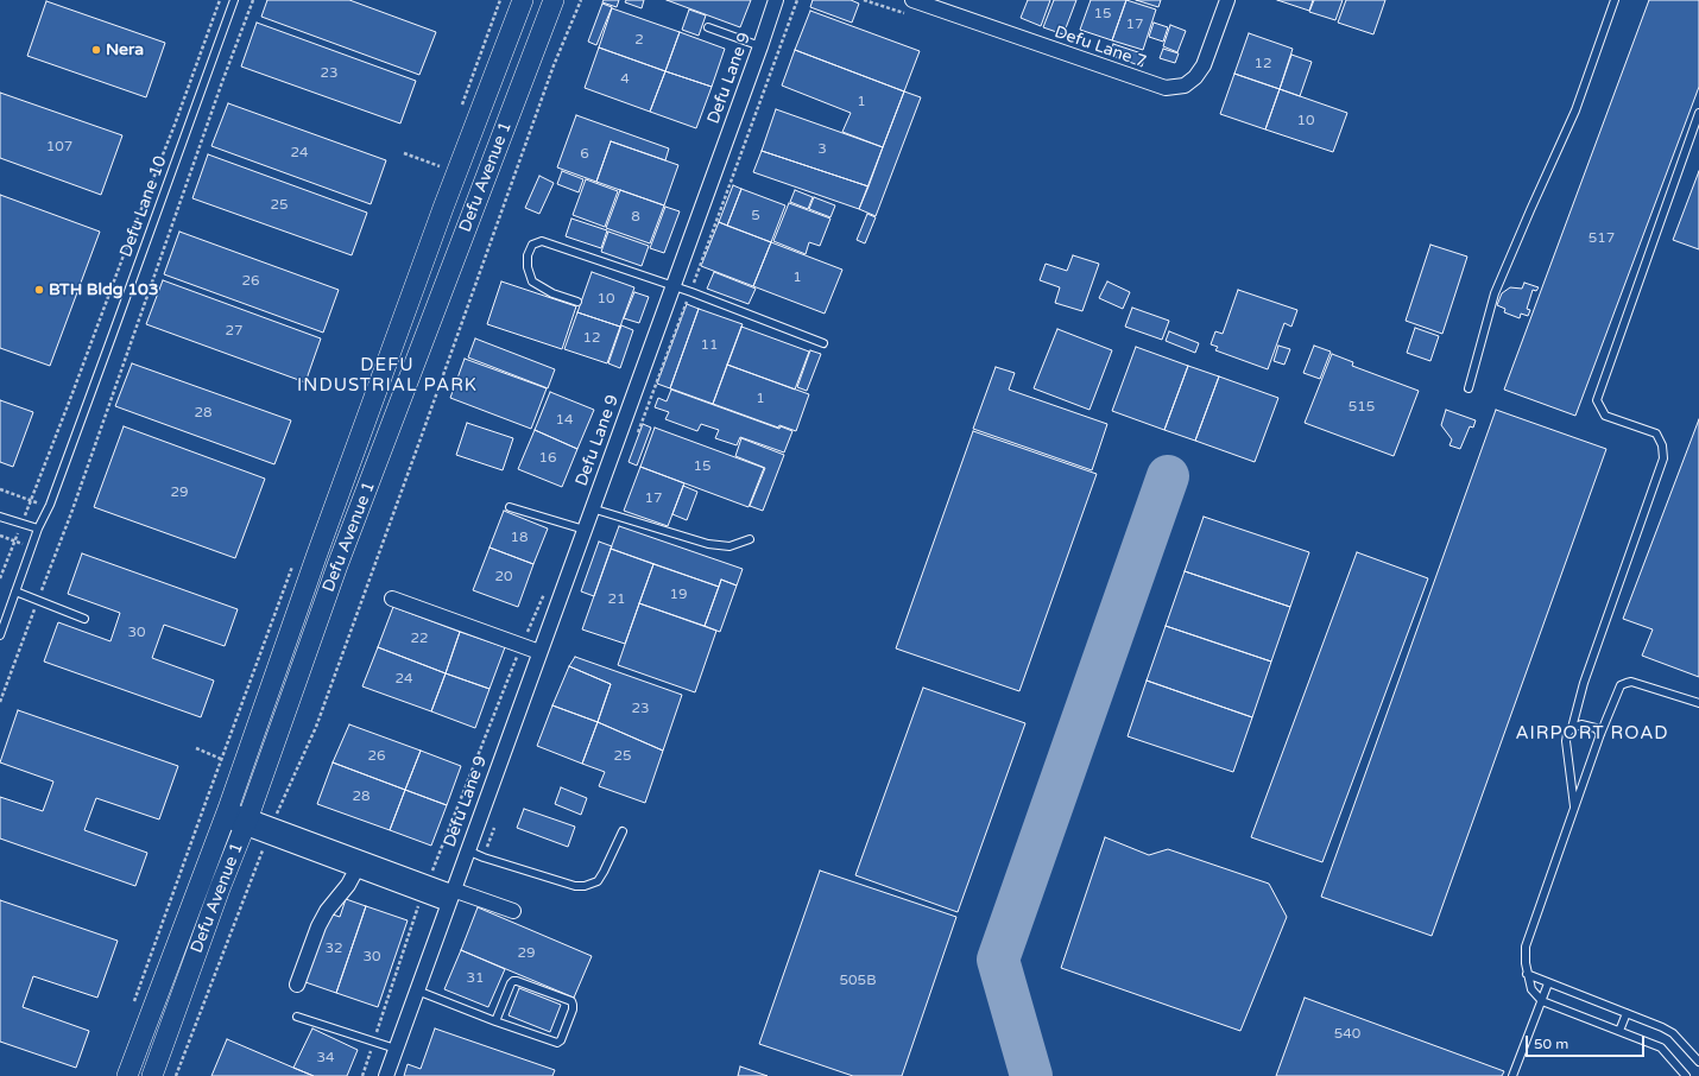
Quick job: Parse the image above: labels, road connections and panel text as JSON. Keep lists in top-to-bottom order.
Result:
{
  "streets": {
    "main road": ["Defu Avenue 1"],
    "street": ["Defu Lane 7", "Defu Lane 9"],
    "lane": ["Defu Lane 10"]
  },
  "districts": ["DEFU INDUSTRIAL PARK", "AIRPORT ROAD"],
  "places": ["Nera", "BTH Bldg 103"],
  "house_numbers": [
    "15",
    "17",
    "2",
    "12",
    "23",
    "4",
    "1",
    "10",
    "107",
    "3",
    "24",
    "6",
    "25",
    "5",
    "8",
    "517",
    "1",
    "26",
    "10",
    "27",
    "12",
    "11",
    "1",
    "515",
    "28",
    "14",
    "16",
    "15",
    "29",
    "17",
    "18",
    "20",
    "19",
    "21",
    "30",
    "22",
    "24",
    "23",
    "26",
    "25",
    "28",
    "32",
    "29",
    "30",
    "31",
    "505B",
    "540",
    "34"
  ],
  "scale_bar": "50 m"
}
